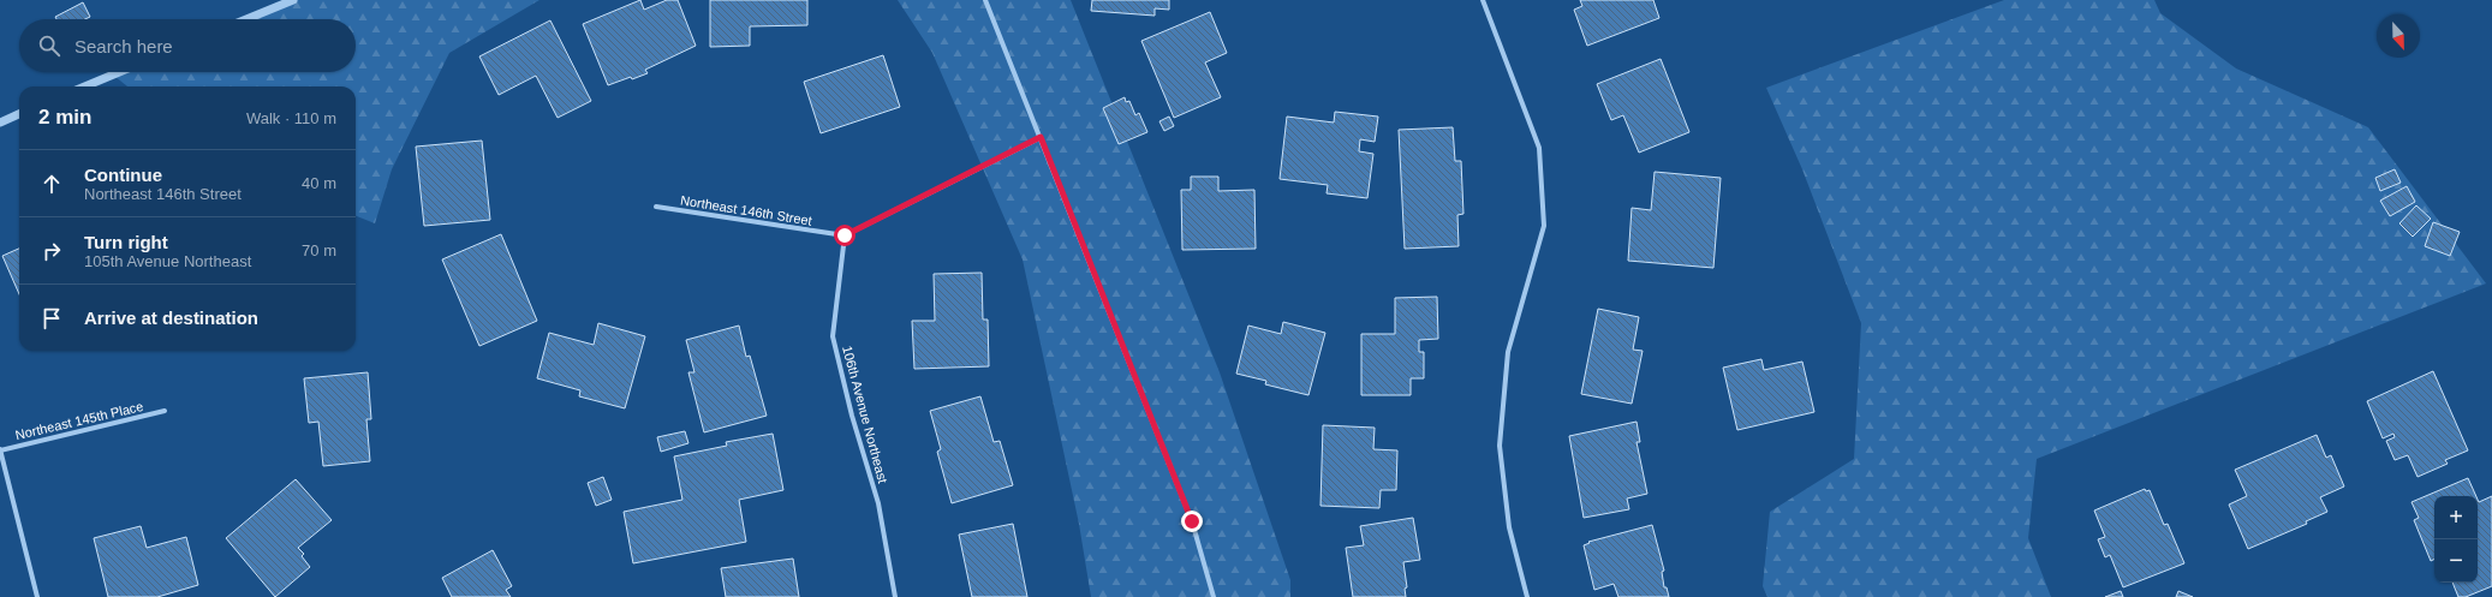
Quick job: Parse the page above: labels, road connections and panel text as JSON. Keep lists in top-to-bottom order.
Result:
{
  "streets": {
    "street": ["Northeast 146th Street", "106th Avenue Northeast", "Northeast 145th Place"]
  },
  "crossings": [
    ["Northeast 146th Street", "106th Avenue Northeast"]
  ],
  "north": "bottom",
  "page": {
    "search": "Search here",
    "heading": ["2 min", "Walk · 110 m"],
    "list": [
      ["Continue", "Northeast 146th Street", "40 m"],
      ["Turn right", "105th Avenue Northeast", "70 m"],
      "Arrive at destination"
    ],
    "map_buttons": ["+", "−"]
  }
}
